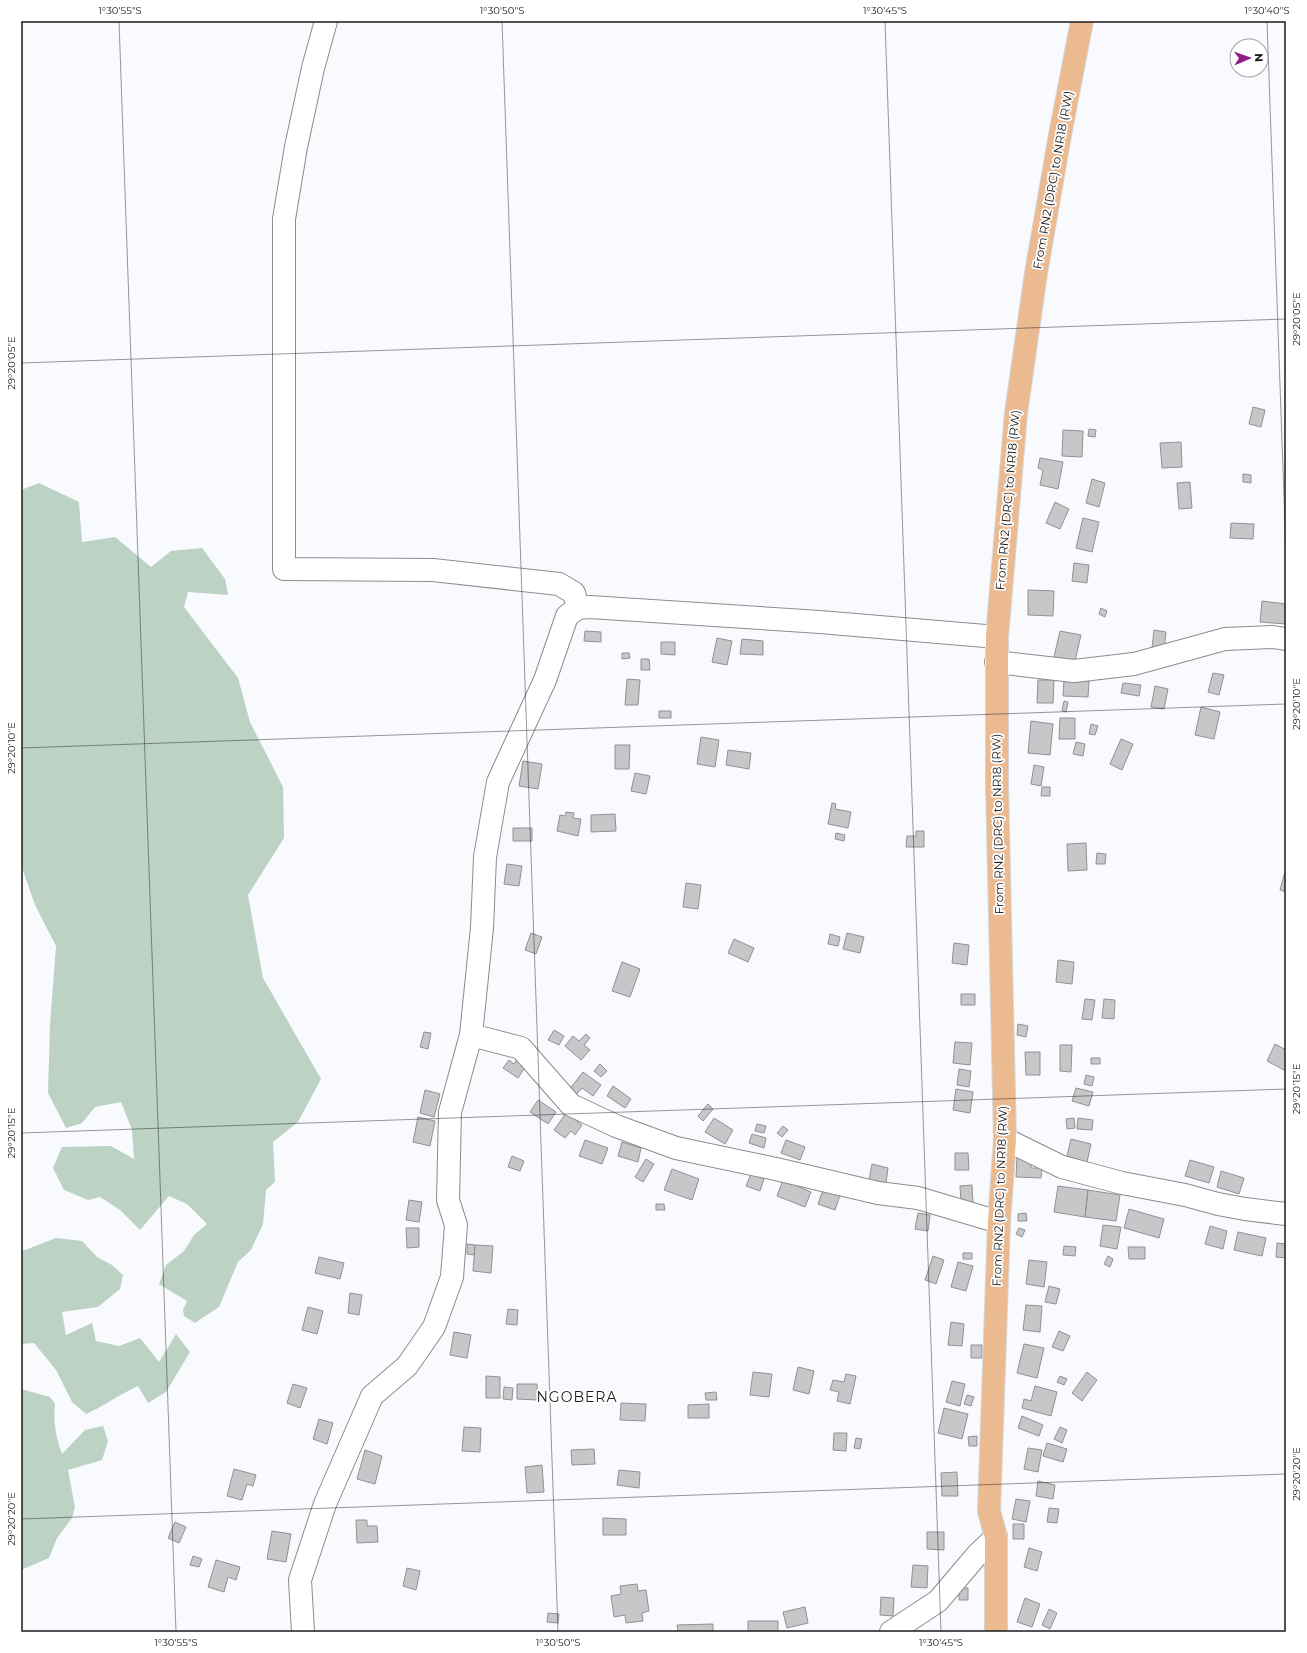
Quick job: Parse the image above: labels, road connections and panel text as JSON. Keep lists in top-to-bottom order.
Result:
{
  "streets": {
    "main road": ["From RN2 (DRC) to NR18 (RW)"]
  },
  "districts": ["NGOBERA"],
  "north": "right",
  "coordinates": [
    "1°30'55\"S",
    "1°30'50\"S",
    "1°30'45\"S",
    "1°30'40\"S",
    "29°20'05\"E",
    "29°20'10\"E",
    "29°20'15\"E",
    "29°20'20\"E"
  ]
}
